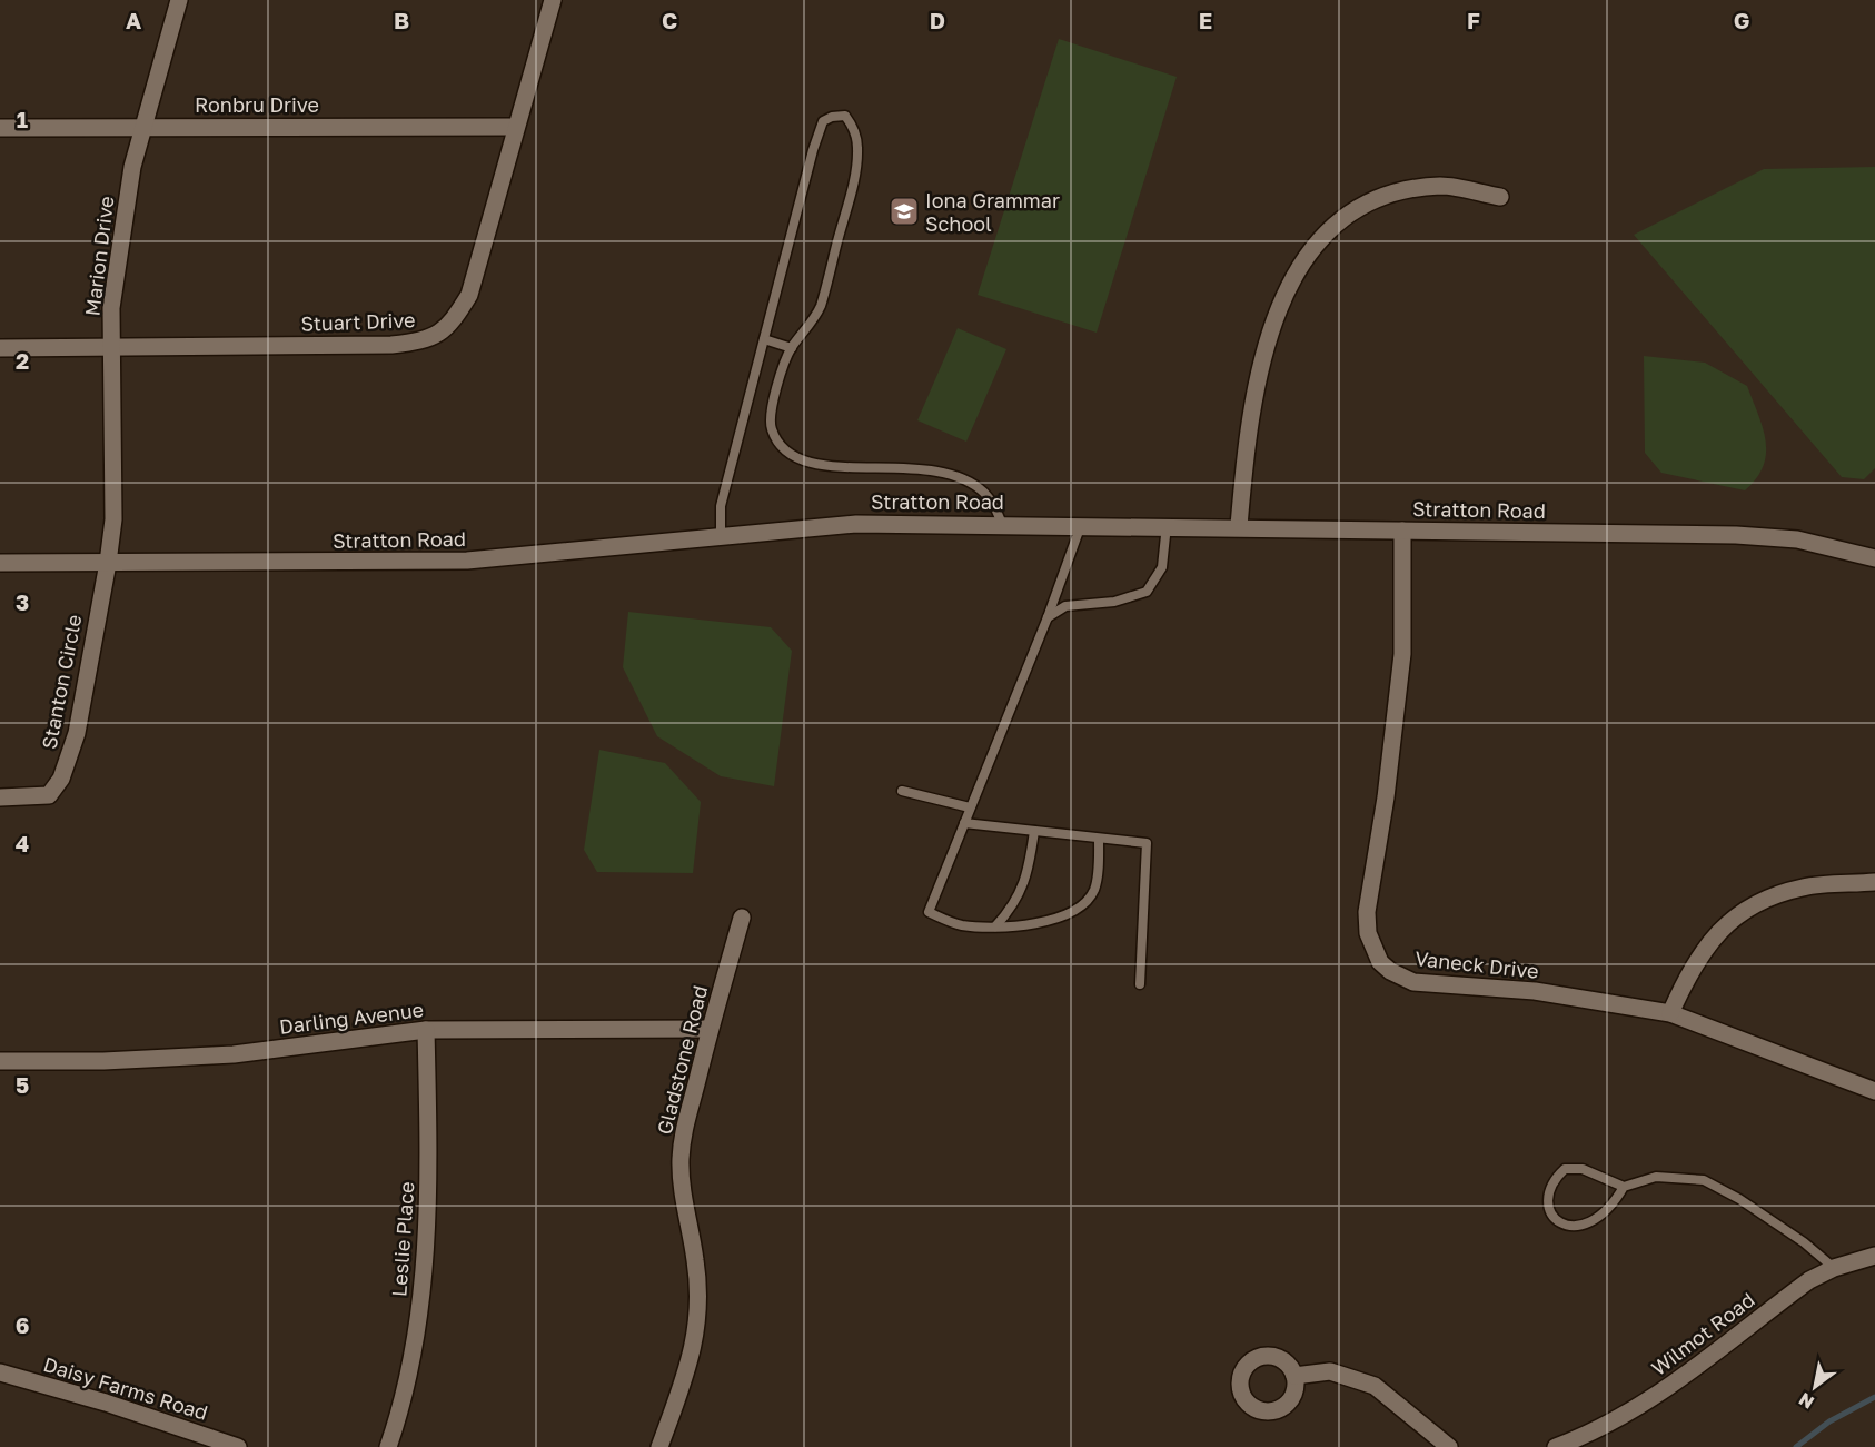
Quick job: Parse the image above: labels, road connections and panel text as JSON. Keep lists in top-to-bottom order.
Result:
{
  "streets": {
    "street": [
      "Ronbru Drive",
      "Marion Drive",
      "Stuart Drive",
      "Stratton Road",
      "Stanton Circle",
      "Vaneck Drive",
      "Darling Avenue",
      "Gladstone Road",
      "Leslie Place",
      "Wilmot Road",
      "Daisy Farms Road"
    ]
  },
  "crossings": [
    ["Ronbru Drive", "Marion Drive"],
    ["Ronbru Drive", "Stuart Drive"],
    ["Marion Drive", "Stuart Drive"],
    ["Marion Drive", "Stratton Road"],
    ["Marion Drive", "Stanton Circle"],
    ["Stratton Road", "Stanton Circle"],
    ["Stratton Road", "Vaneck Drive"],
    ["Darling Avenue", "Gladstone Road"],
    ["Darling Avenue", "Leslie Place"]
  ],
  "places": {
    "school or university": ["Iona Grammar School"]
  },
  "north": "bottom left",
  "grid": {
    "columns": [
      "A",
      "B",
      "C",
      "D",
      "E",
      "F",
      "G"
    ],
    "rows": [
      "1",
      "2",
      "3",
      "4",
      "5",
      "6"
    ]
  }
}
